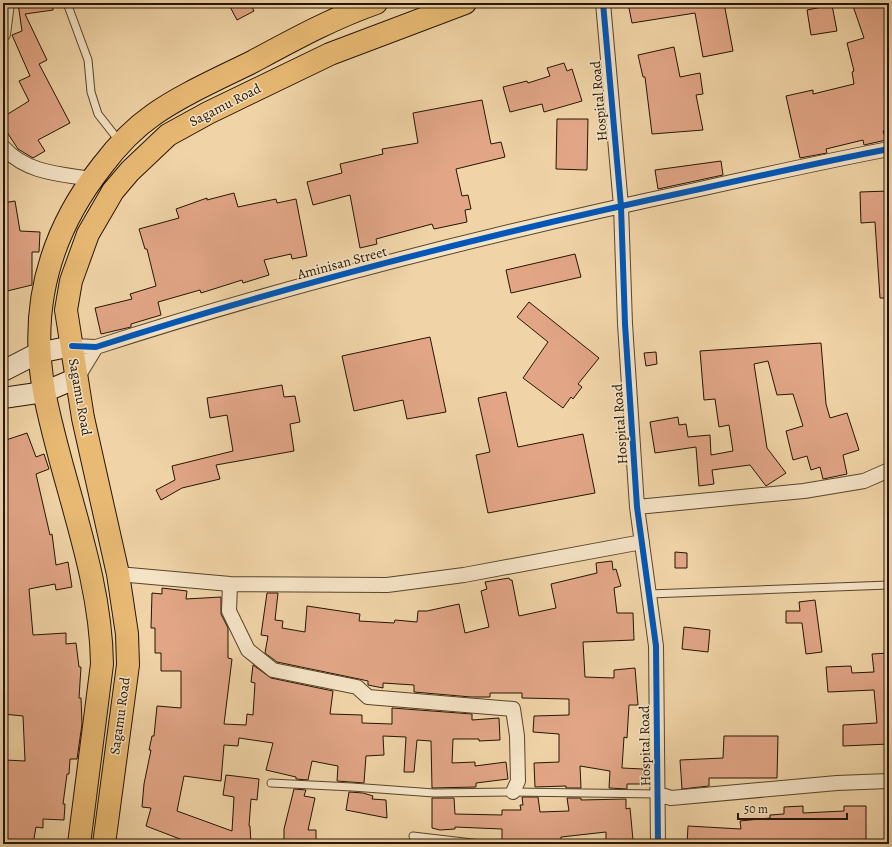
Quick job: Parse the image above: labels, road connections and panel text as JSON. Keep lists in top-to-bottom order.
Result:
{
  "streets": {
    "highway": ["Sagamu Road"],
    "street": ["Hospital Road", "Aminisan Street"]
  },
  "crossings": [
    ["Hospital Road", "Aminisan Street"],
    ["Sagamu Road", "Aminisan Street"]
  ],
  "scale_bar": "50 m"
}
